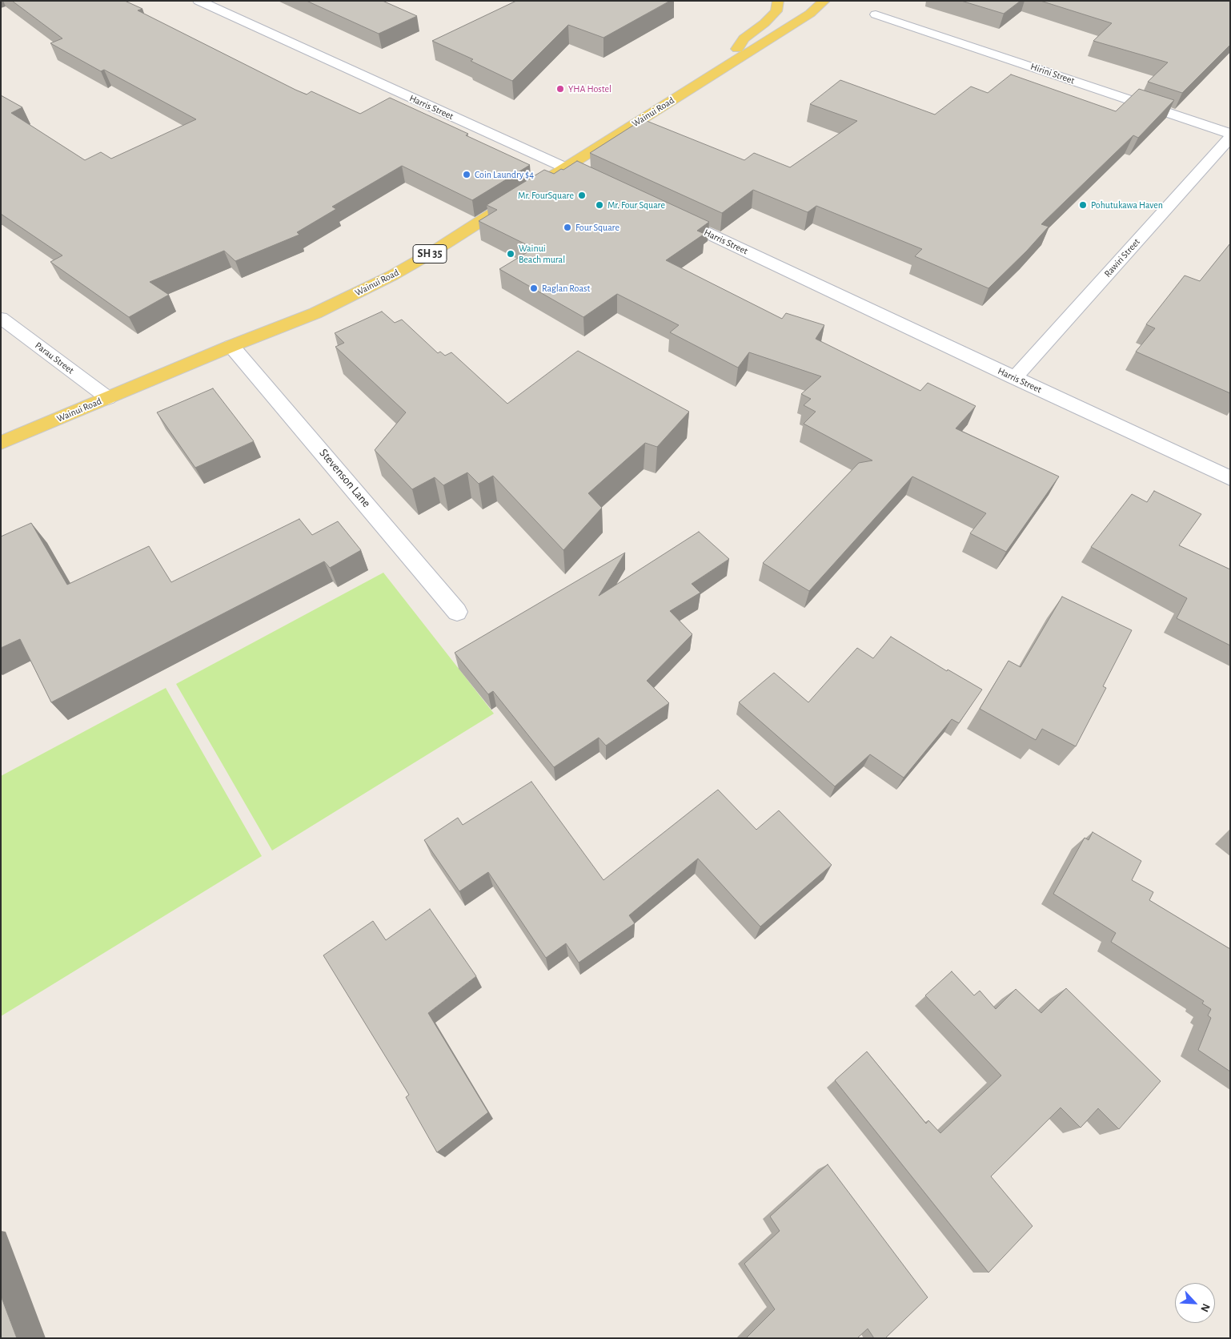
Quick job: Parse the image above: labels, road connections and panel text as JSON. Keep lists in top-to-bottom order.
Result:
{
  "streets": {
    "main road": ["Wainui Road", "SH 35"],
    "street": [
      "Hirini Street",
      "Harris Street",
      "Rawiri Street",
      "Parau Street",
      "Stevenson Lane"
    ]
  },
  "crossings": [
    ["Hirini Street", "Rawiri Street"],
    ["Harris Street", "Wainui Road"],
    ["Harris Street", "Rawiri Street"],
    ["Wainui Road", "Parau Street"],
    ["Wainui Road", "Stevenson Lane"]
  ],
  "places": [
    "YHA Hostel",
    "Coin Laundry $4",
    "Mr. FourSquare",
    "Mr. Four Square",
    "Pohutukawa Haven",
    "Four Square",
    "Wainui Beach mural",
    "Raglan Roast"
  ],
  "north": "bottom right"
}
